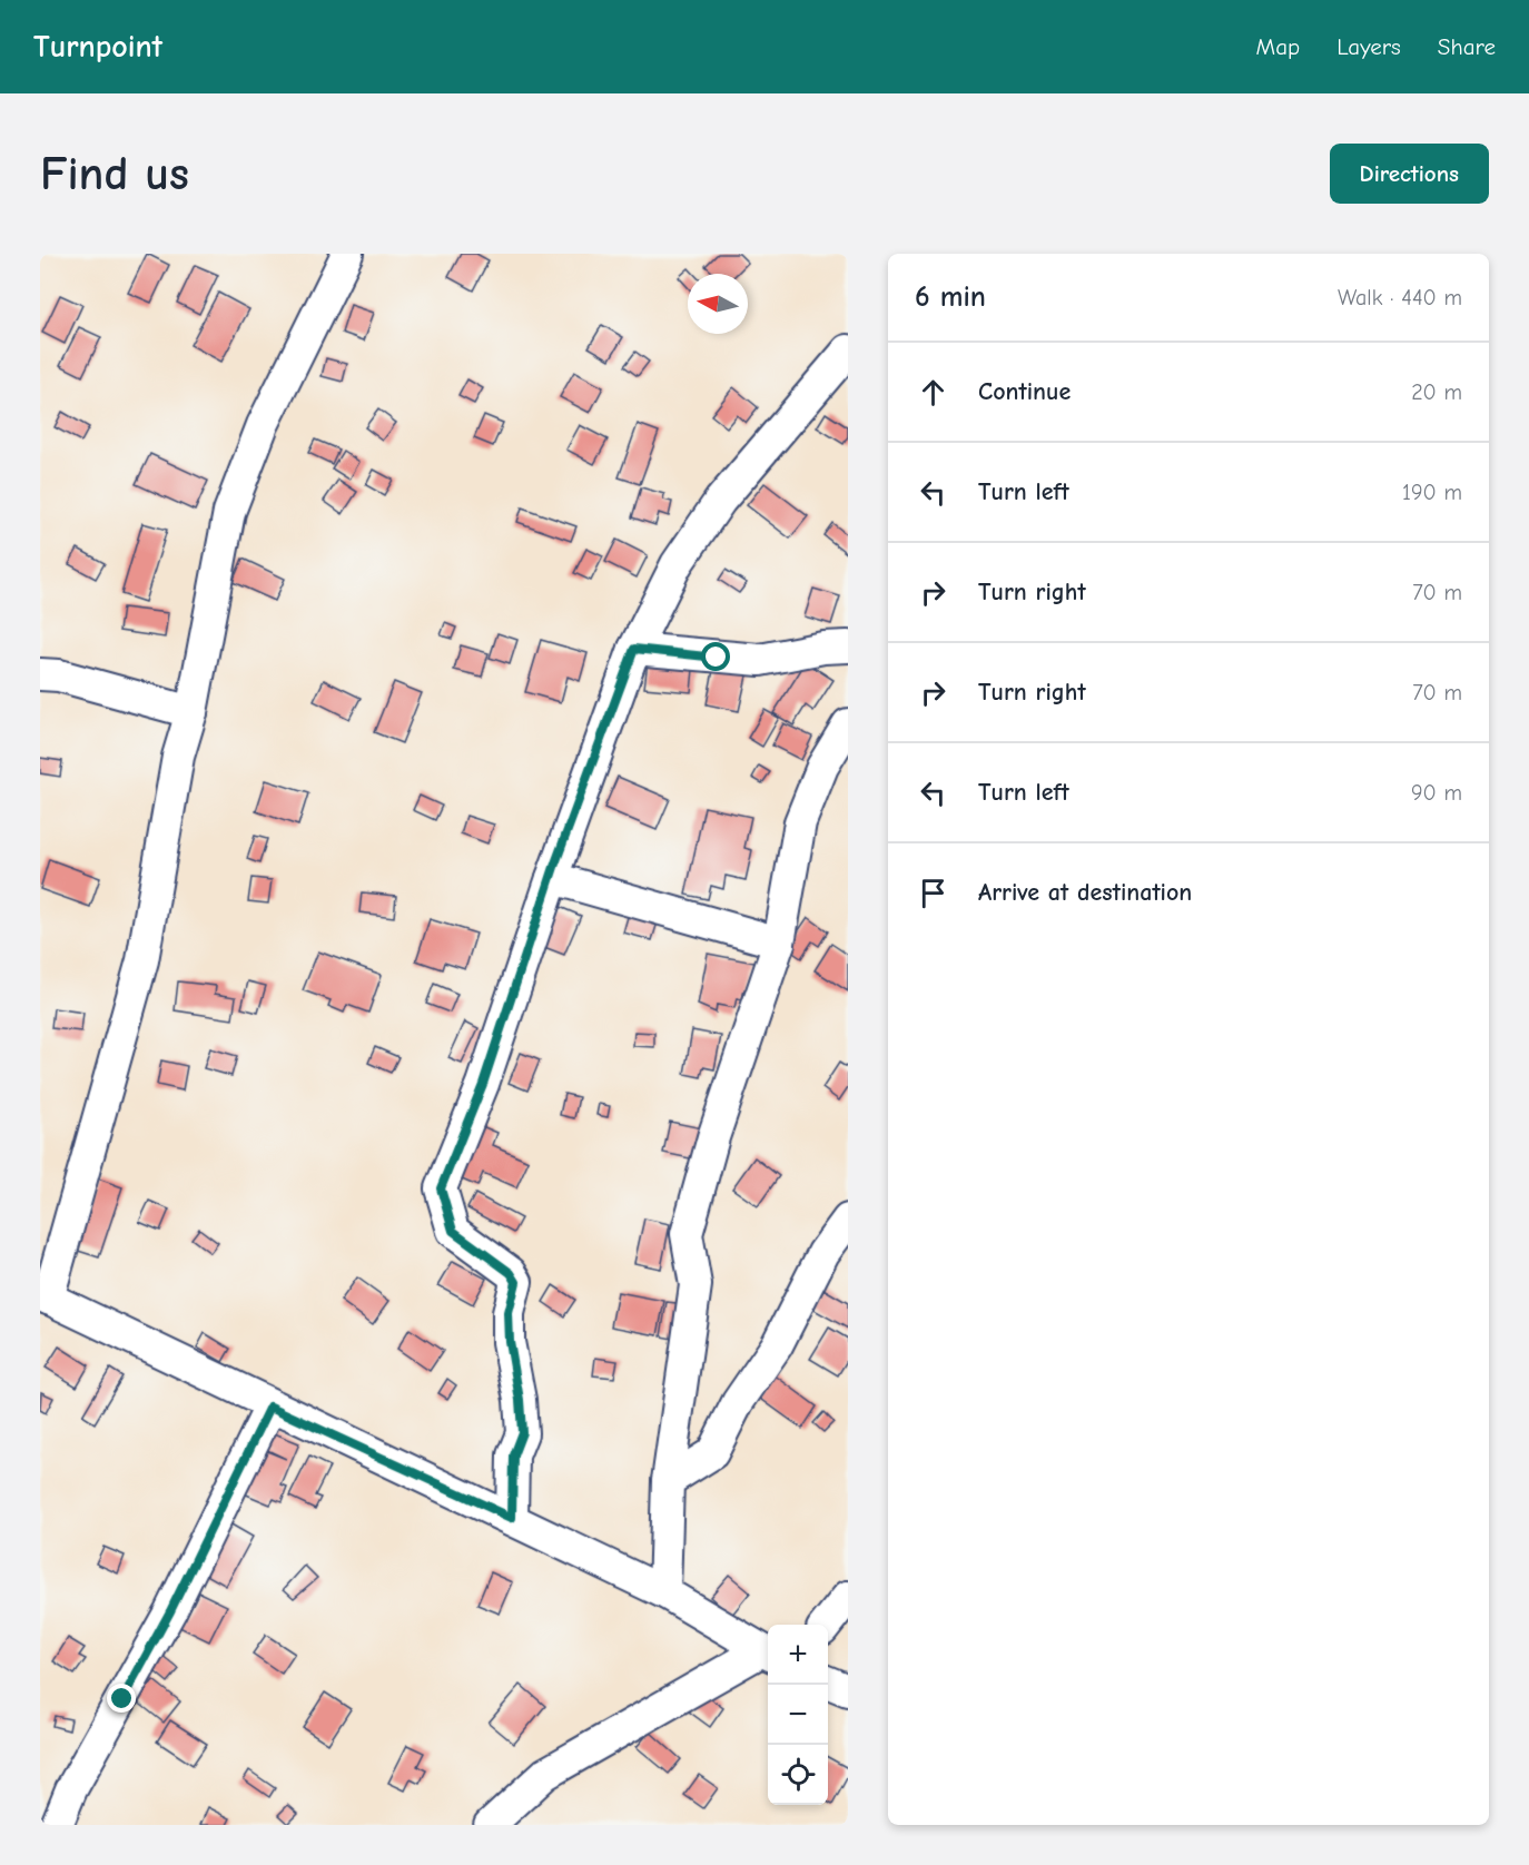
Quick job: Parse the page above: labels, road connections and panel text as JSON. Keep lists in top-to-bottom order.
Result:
{
  "north": "left",
  "page": {
    "header": "Turnpoint",
    "nav": ["Map", "Layers", "Share"],
    "buttons": "Directions",
    "title": "Find us",
    "heading": ["6 min", "Walk · 440 m"],
    "list": [
      ["Continue", "20 m"],
      ["Turn left", "190 m"],
      ["Turn right", "70 m"],
      ["Turn right", "70 m"],
      ["Turn left", "90 m"],
      "Arrive at destination"
    ],
    "map_buttons": ["+", "−"]
  }
}
